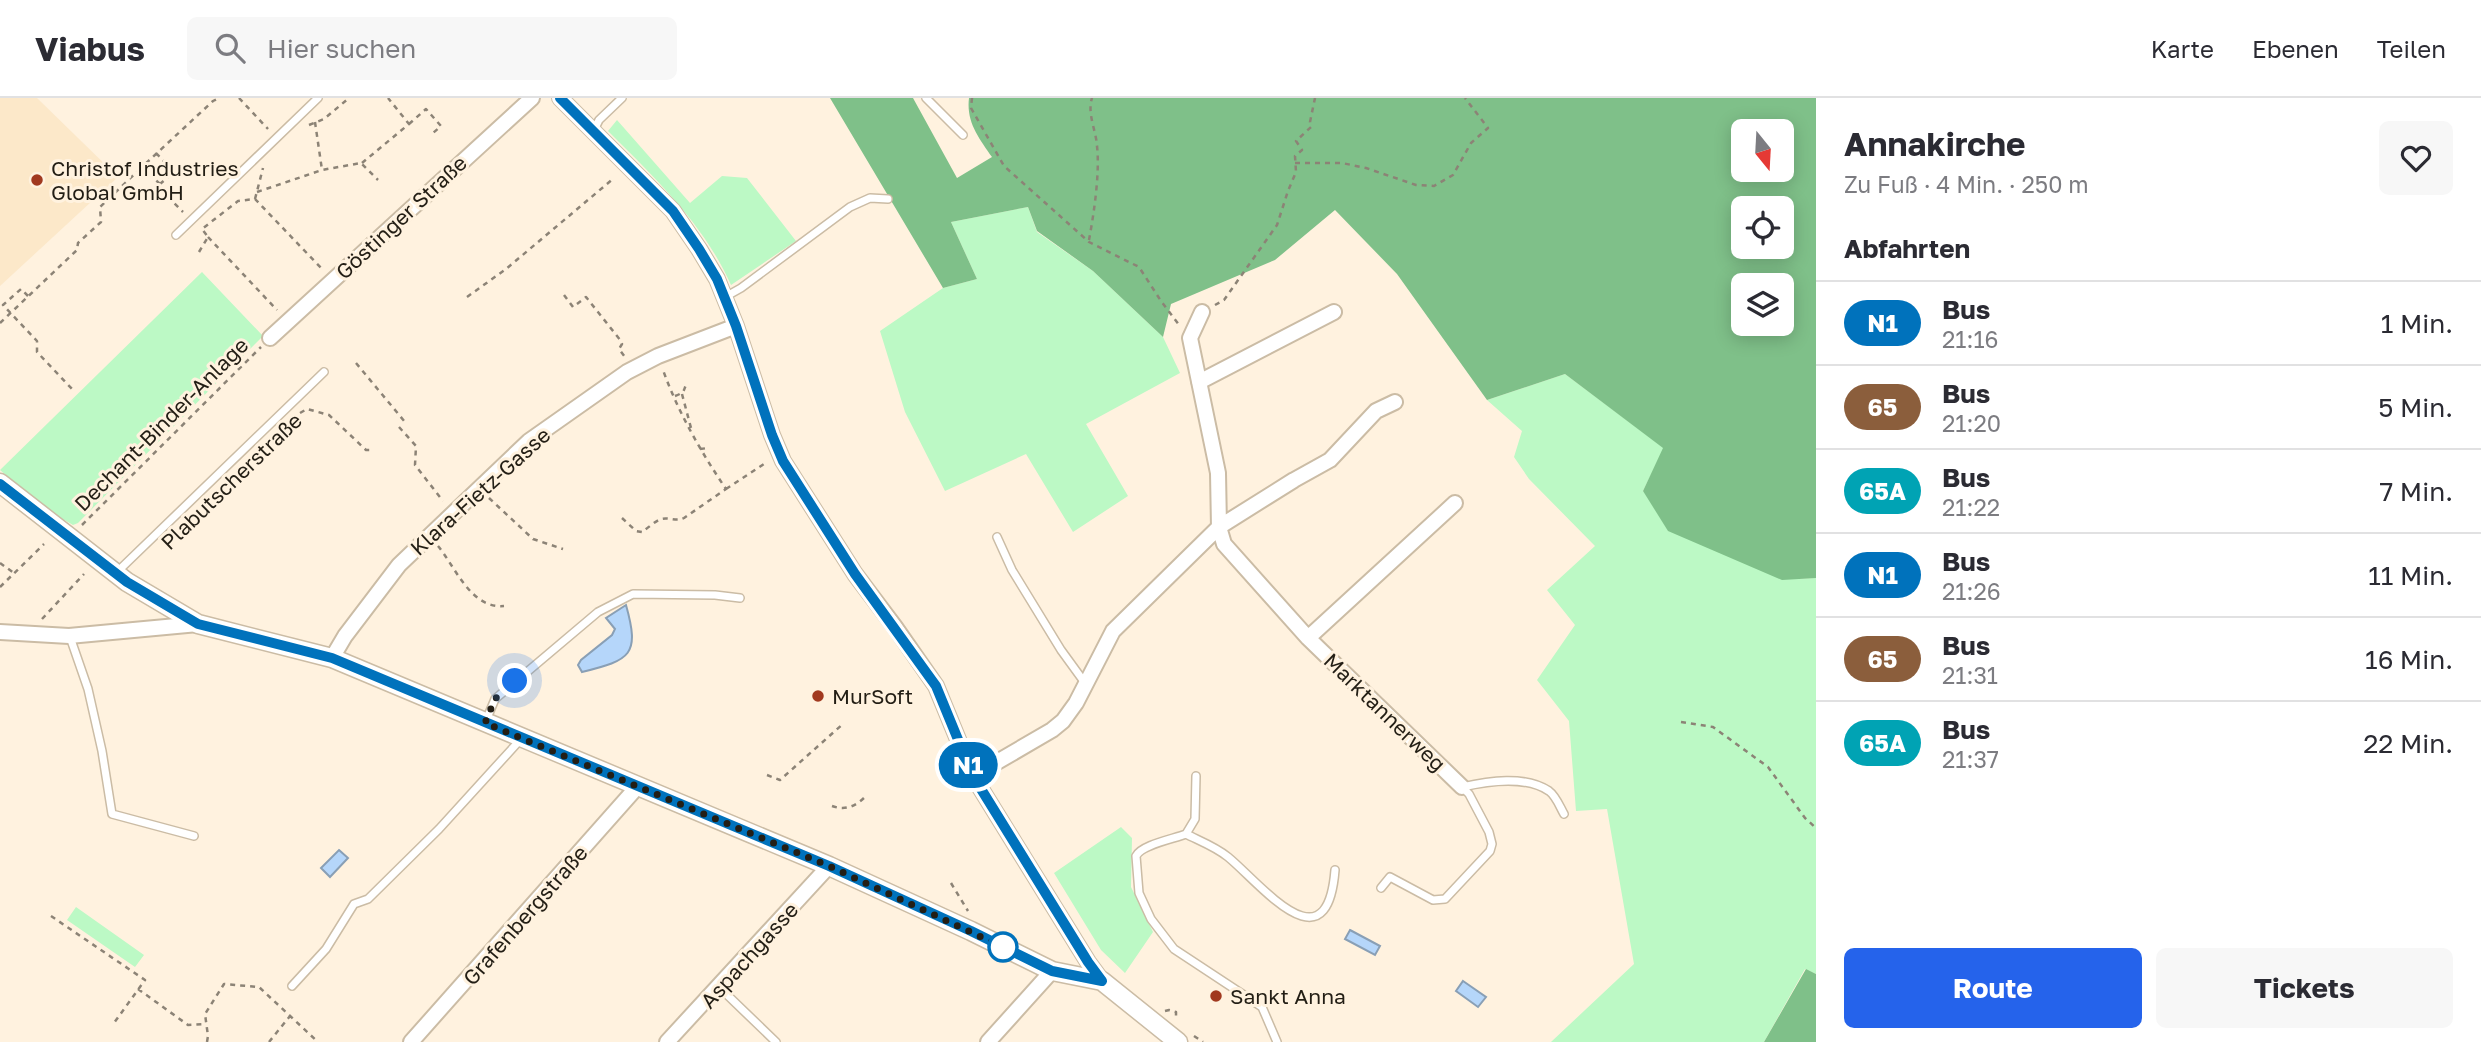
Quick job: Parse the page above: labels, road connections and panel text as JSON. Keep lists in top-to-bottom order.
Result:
{
  "streets": {
    "street": [
      "Göstinger Straße",
      "Klara-Fietz-Gasse",
      "Marktannerweg",
      "Grafenbergstraße",
      "Aspachgasse"
    ],
    "lane": ["Plabutscherstraße"],
    "path": ["Dechant-Binder-Anlage"]
  },
  "crossings": [
    ["Göstinger Straße", "Dechant-Binder-Anlage"]
  ],
  "places": ["Christof Industries Global GmbH", "MurSoft", "Sankt Anna"],
  "lines": ["bus line N1"],
  "north": "bottom",
  "page": {
    "header": "Viabus",
    "search": "Hier suchen",
    "nav": ["Karte", "Ebenen", "Teilen"],
    "on_map": "N1",
    "heading": [
      ["Annakirche", "Zu Fuß · 4 Min. · 250 m"],
      "Abfahrten"
    ],
    "list": [
      {
        "mark": "N1",
        "name": "Bus",
        "note": "21:16",
        "value": "1 Min."
      },
      {
        "mark": "65",
        "name": "Bus",
        "note": "21:20",
        "value": "5 Min."
      },
      {
        "mark": "65A",
        "name": "Bus",
        "note": "21:22",
        "value": "7 Min."
      },
      {
        "mark": "N1",
        "name": "Bus",
        "note": "21:26",
        "value": "11 Min."
      },
      {
        "mark": "65",
        "name": "Bus",
        "note": "21:31",
        "value": "16 Min."
      },
      {
        "mark": "65A",
        "name": "Bus",
        "note": "21:37",
        "value": "22 Min."
      }
    ],
    "buttons": ["Route", "Tickets"]
  }
}
